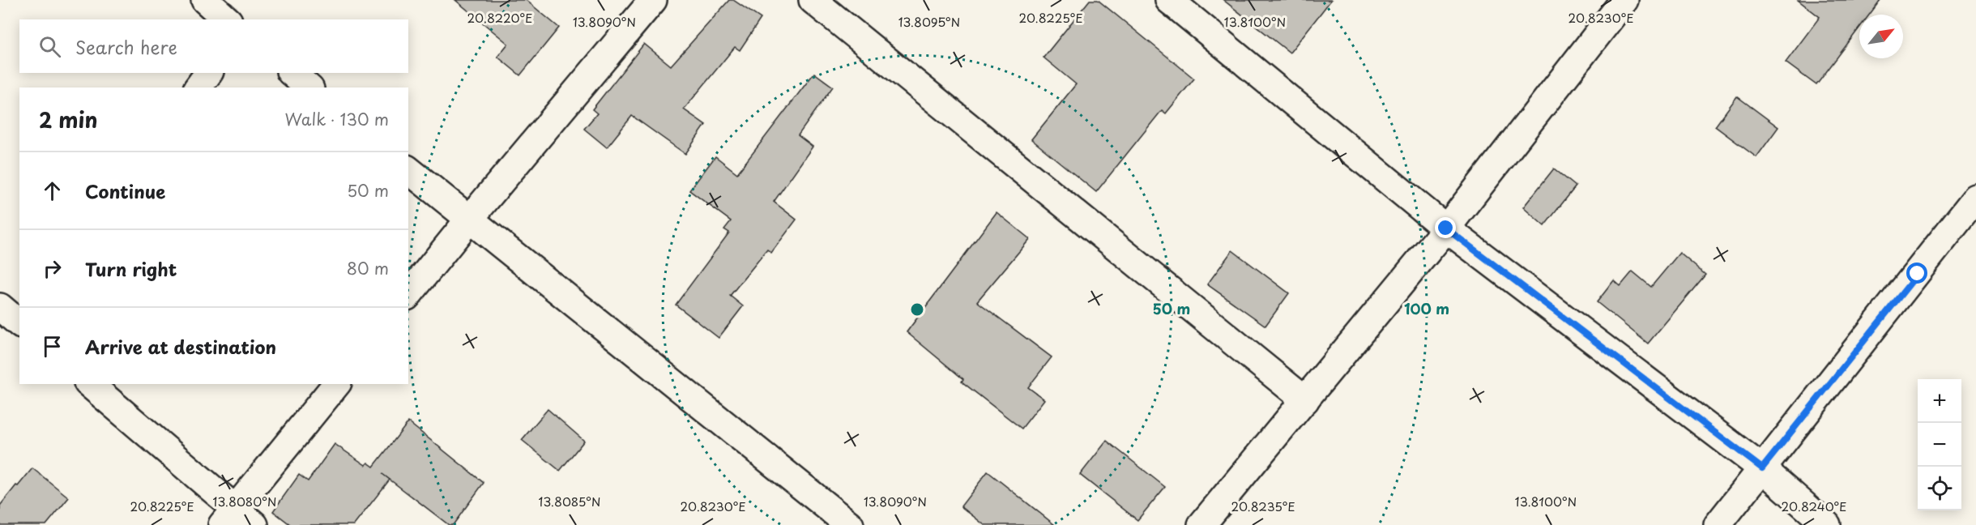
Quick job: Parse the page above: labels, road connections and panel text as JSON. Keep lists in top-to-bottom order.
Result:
{
  "north": "top right",
  "page": {
    "search": "Search here",
    "heading": ["2 min", "Walk · 130 m"],
    "list": [
      ["Continue", "50 m"],
      ["Turn right", "80 m"],
      "Arrive at destination"
    ],
    "map_buttons": ["+", "−"]
  },
  "coordinates": [
    "20.8220°E",
    "20.8225°E",
    "20.8230°E",
    "13.8090°N",
    "13.8095°N",
    "13.8100°N",
    "13.8080°N",
    "13.8085°N",
    "20.8235°E",
    "20.8240°E"
  ],
  "rings": ["50 m", "100 m"]
}
